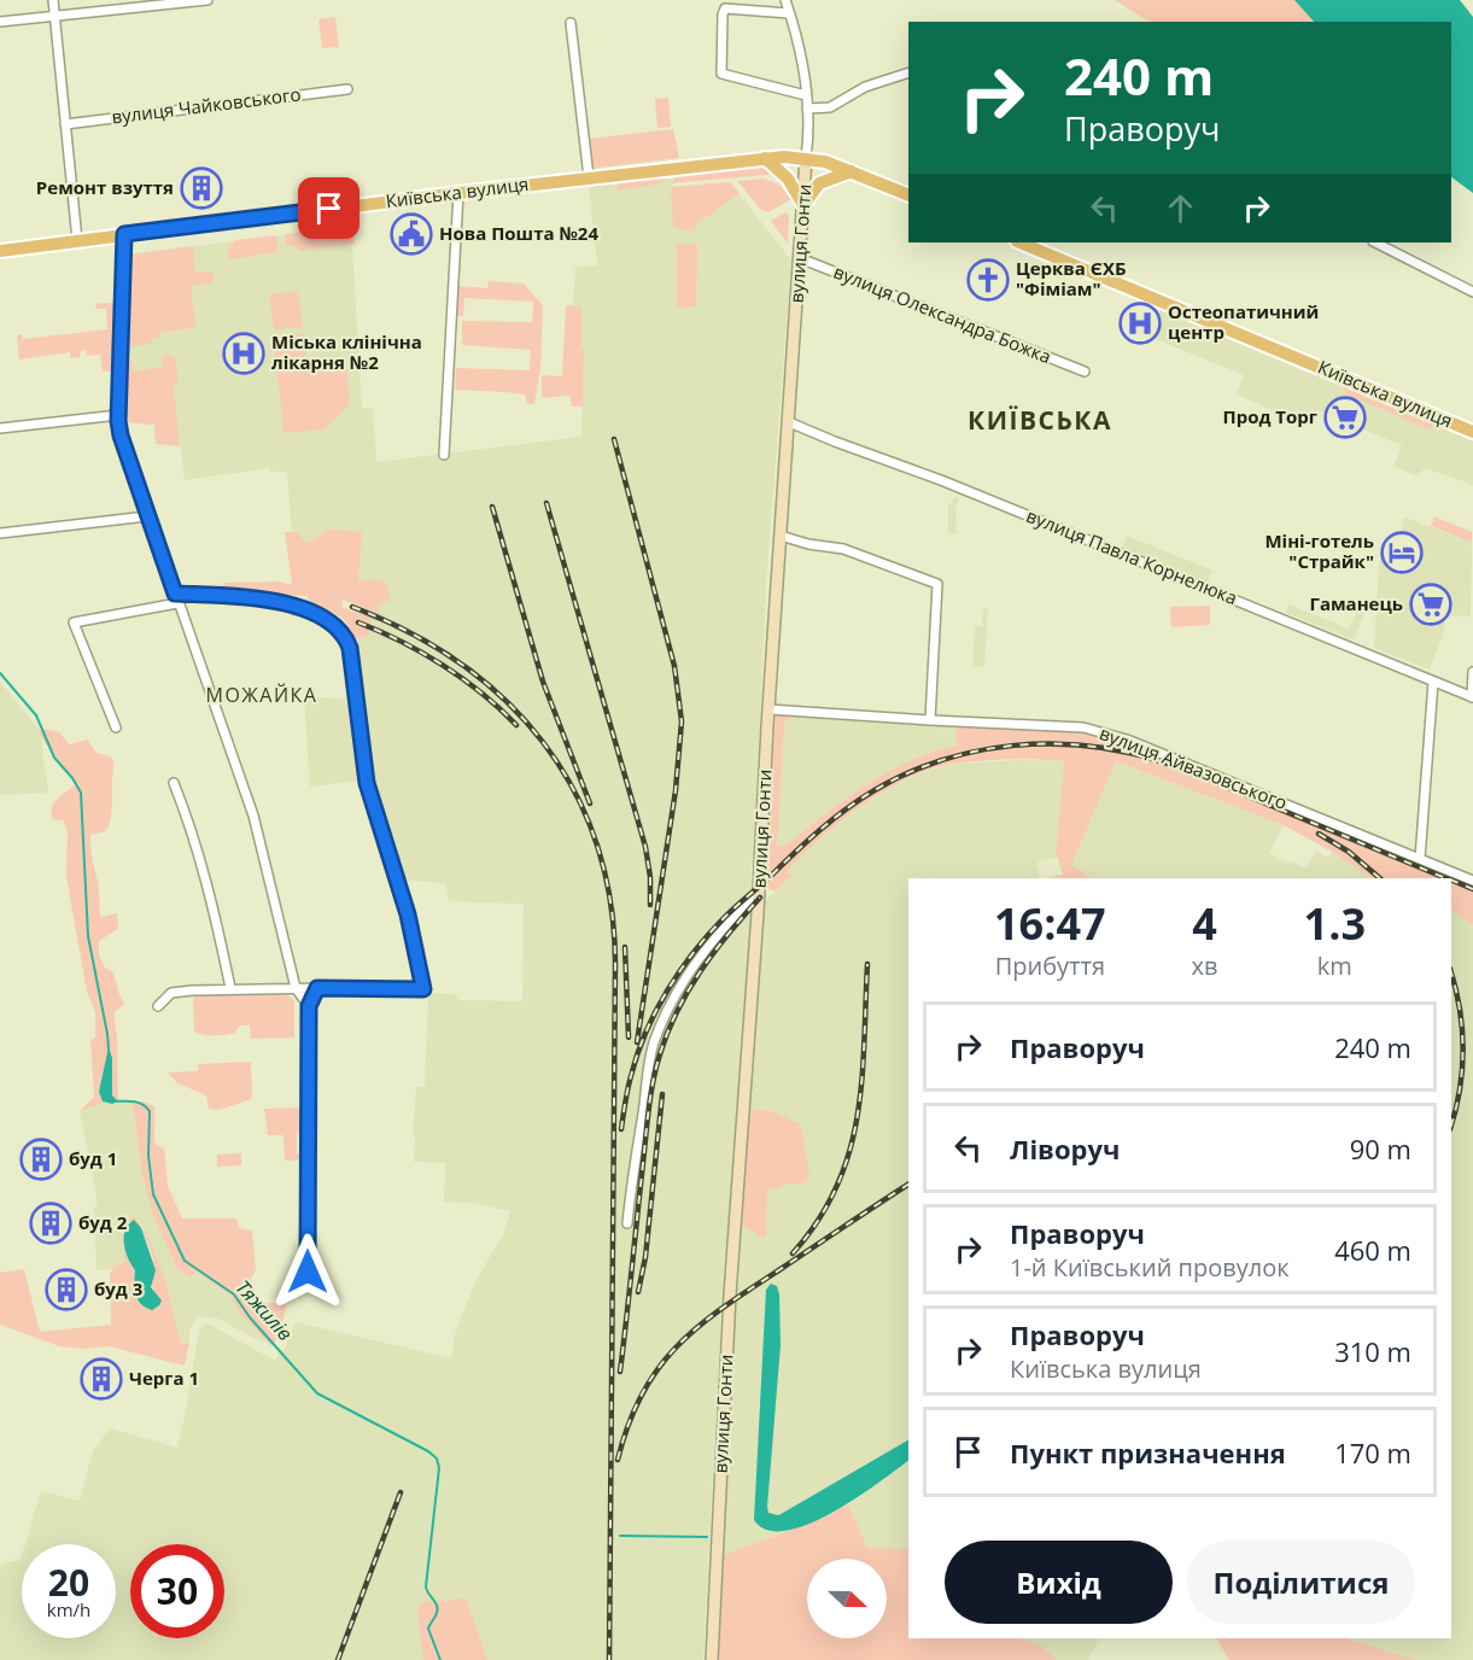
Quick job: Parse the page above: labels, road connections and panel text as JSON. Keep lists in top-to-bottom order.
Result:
{
  "streets": {
    "main road": ["Київська вулиця"],
    "street": [
      "вулиця Чайковського",
      "вулиця Гонти",
      "вулиця Олександра Божка",
      "вулиця Павла Корнелюка",
      "вулиця Айвазовського"
    ]
  },
  "crossings": [
    ["Київська вулиця", "вулиця Гонти"],
    ["вулиця Гонти", "вулиця Олександра Божка"],
    ["вулиця Гонти", "вулиця Павла Корнелюка"],
    ["вулиця Гонти", "вулиця Айвазовського"]
  ],
  "districts": ["КИЇВСЬКА", "МОЖАЙКА"],
  "water": ["Тяжилів"],
  "places": {
    "building": [
      "Ремонт взуття",
      "буд 1",
      "буд 2",
      "буд 3",
      "Черга 1"
    ],
    "public building": ["Нова Пошта №24"],
    "church": ["Церква ЄХБ \"Фіміам\""],
    "hospital": ["Остеопатичний центр", "Міська клінічна лікарня №2"],
    "supermarket": ["Прод Торг", "Гаманець"],
    "hotel": ["Міні-готель \"Страйк\""]
  },
  "north": "right",
  "page": {
    "turn": ["240 m", "Праворуч"],
    "eta": [
      "16:47",
      "Прибуття",
      "4",
      "хв",
      "1.3",
      "km"
    ],
    "list": [
      {
        "name": "Праворуч",
        "value": "240 m"
      },
      {
        "name": "Ліворуч",
        "value": "90 m"
      },
      {
        "name": "Праворуч",
        "note": "1-й Київський провулок",
        "value": "460 m"
      },
      {
        "name": "Праворуч",
        "note": "Київська вулиця",
        "value": "310 m"
      },
      {
        "name": "Пункт призначення",
        "value": "170 m"
      }
    ],
    "buttons": ["Вихід", "Поділитися"],
    "speed": "20 km/h",
    "limit": "30"
  }
}
